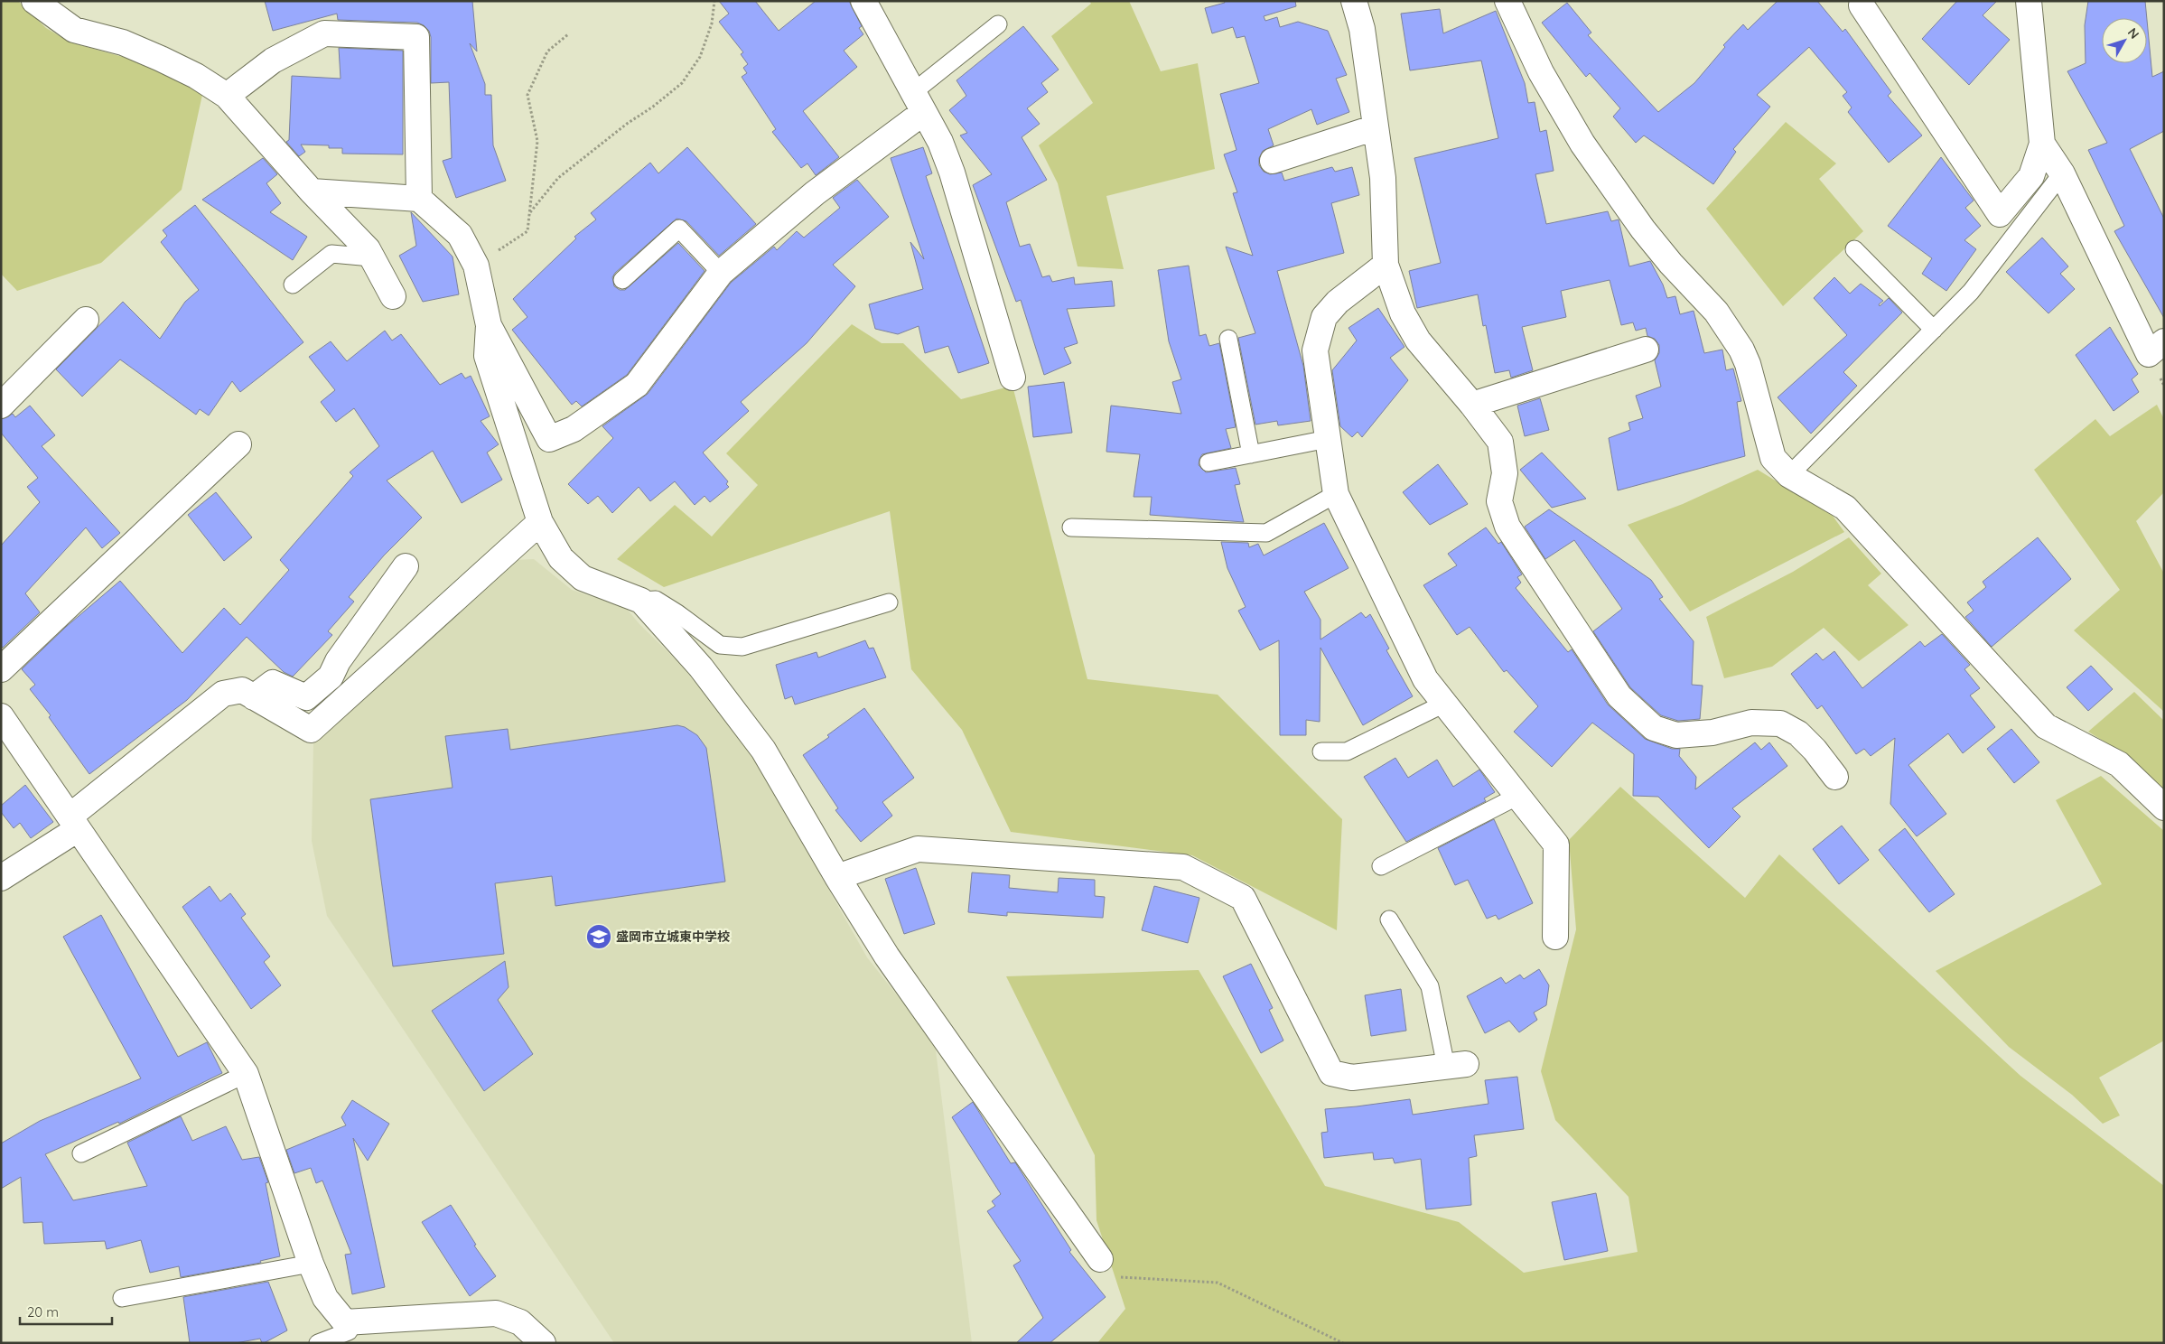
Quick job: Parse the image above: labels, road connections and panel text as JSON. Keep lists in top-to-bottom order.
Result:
{
  "places": {
    "school or university": ["盛岡市立城東中学校"]
  },
  "scale_bar": "20 m",
  "north": "top right"
}
